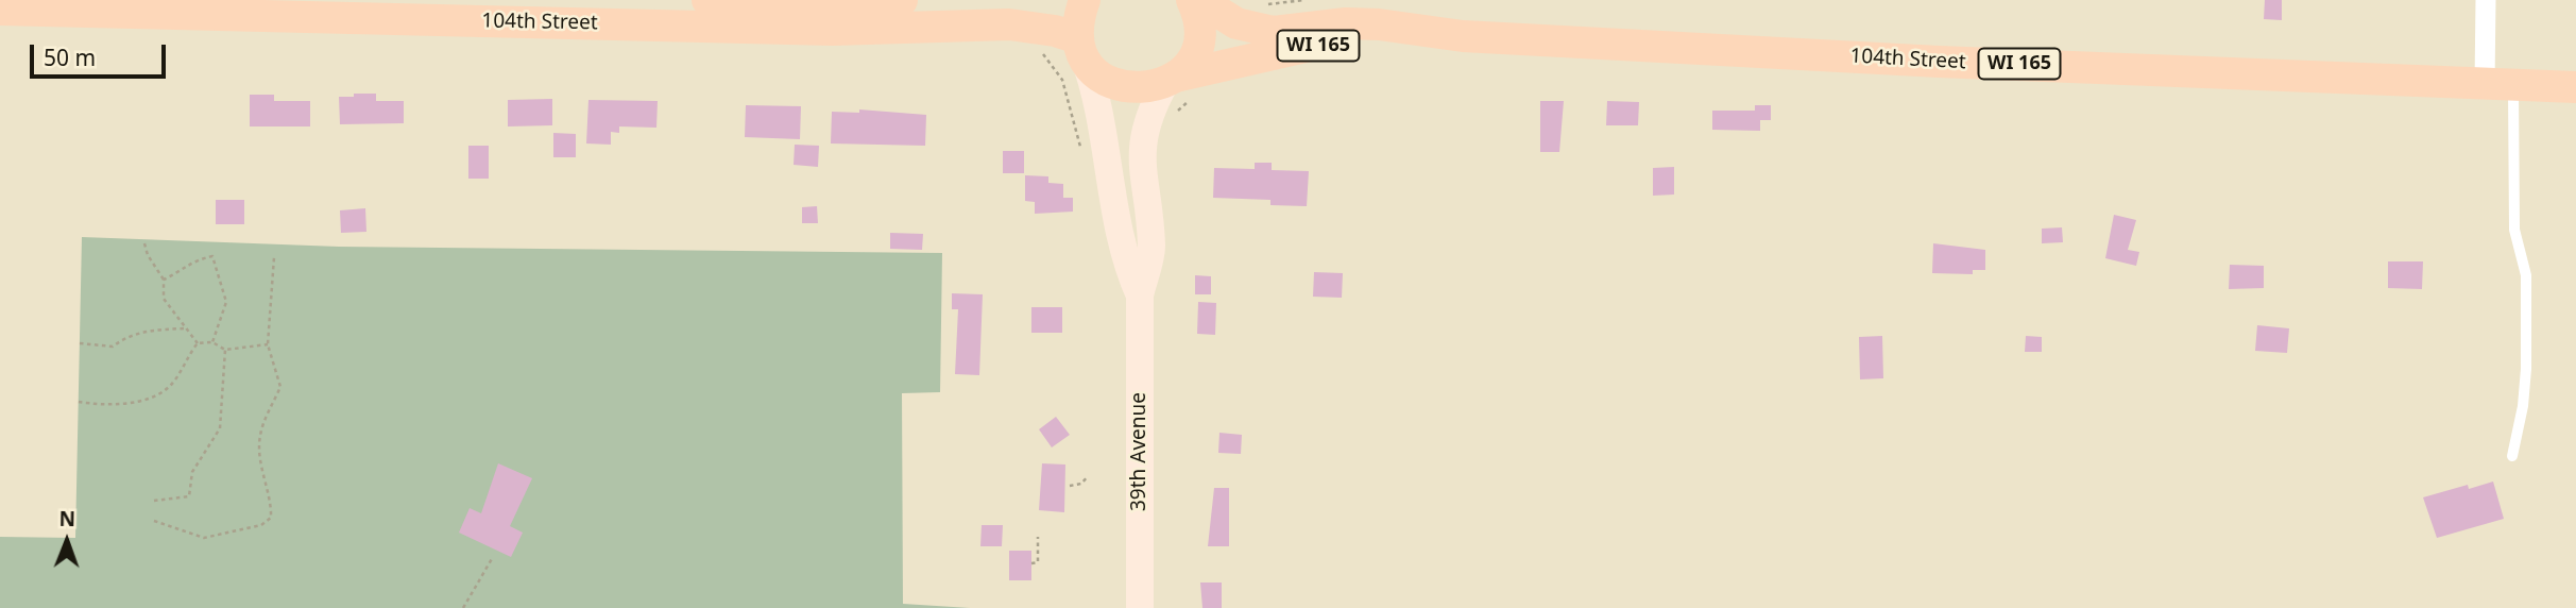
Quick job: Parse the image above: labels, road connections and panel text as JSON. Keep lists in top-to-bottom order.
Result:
{
  "streets": {
    "main road": ["104th Street", "WI 165", "39th Avenue"]
  },
  "crossings": [
    ["104th Street", "WI 165"],
    ["104th Street", "39th Avenue"],
    ["WI 165", "39th Avenue"]
  ],
  "scale_bar": "50 m",
  "north": "top"
}
